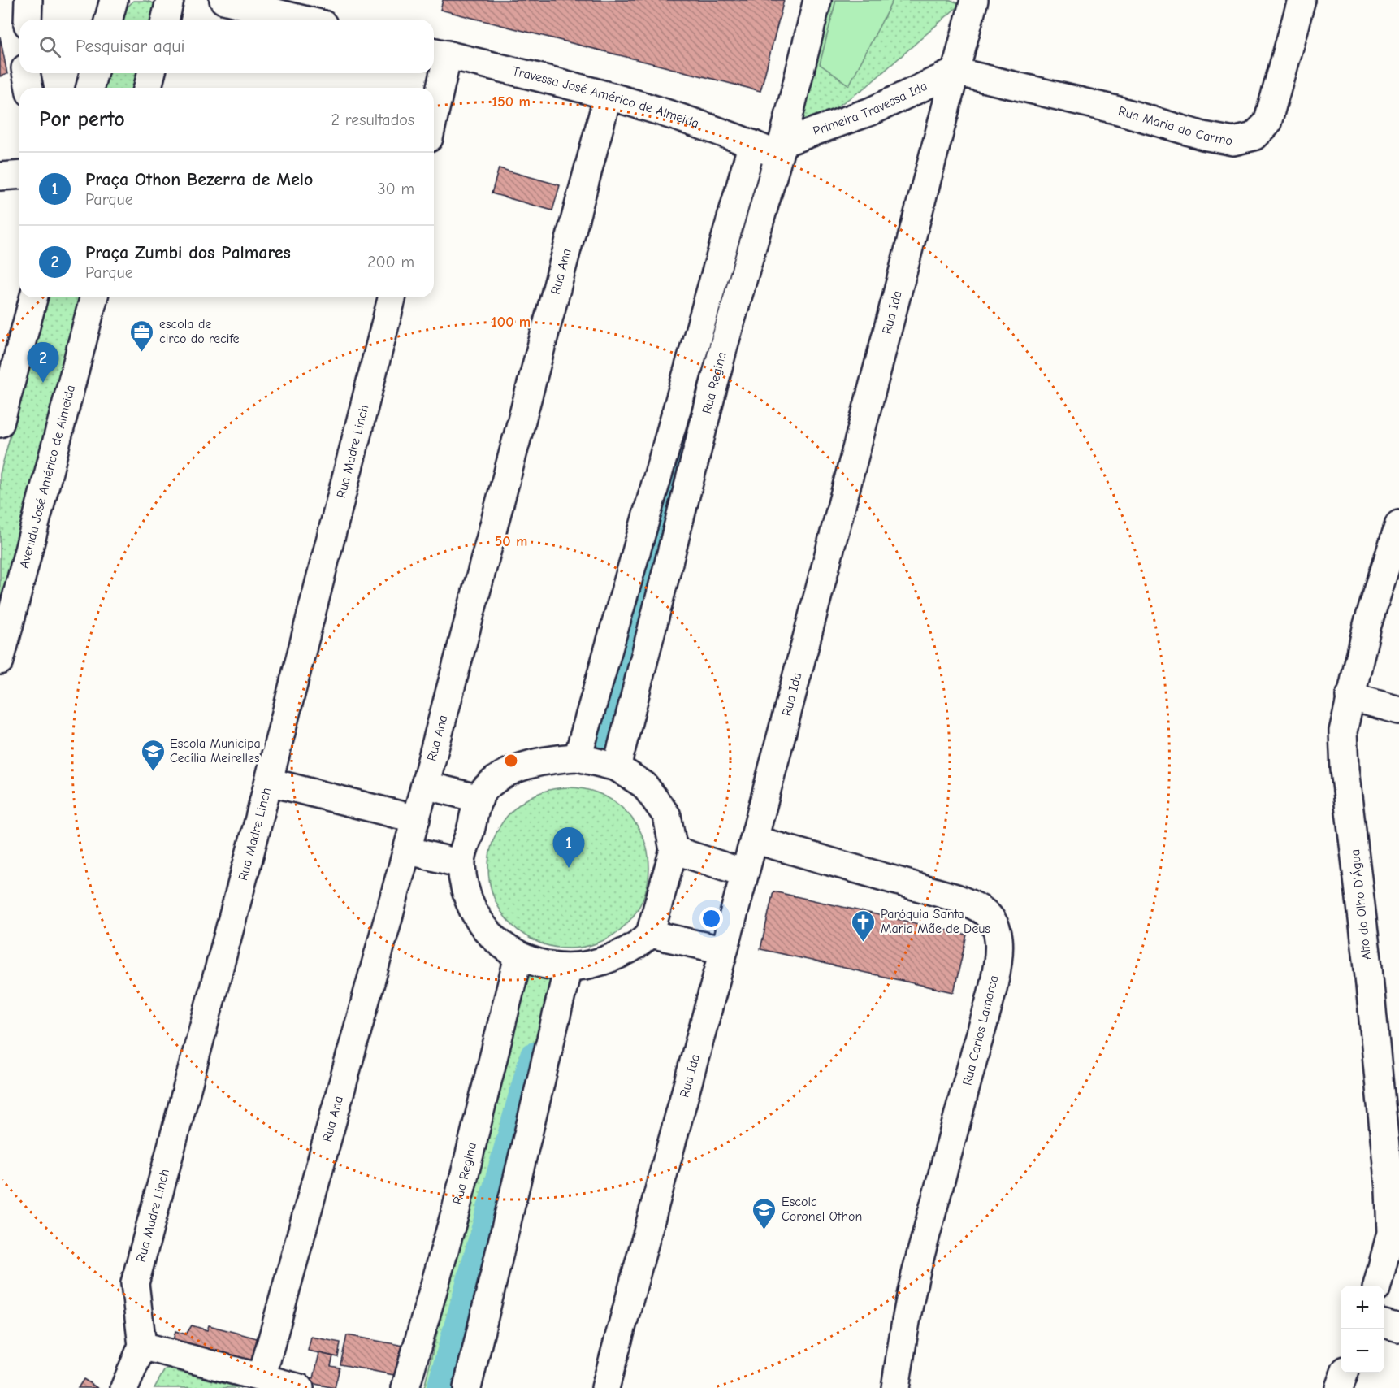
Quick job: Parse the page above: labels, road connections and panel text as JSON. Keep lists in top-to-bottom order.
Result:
{
  "streets": {
    "street": [
      "Travessa José Américo de Almeida",
      "Primeira Travessa Ida",
      "Rua Maria do Carmo",
      "Rua Ana",
      "Rua Ida",
      "Rua Regina",
      "Rua Madre Linch",
      "Avenida José Américo de Almeida",
      "Alto do Olho D'Água",
      "Rua Carlos Lamarca"
    ]
  },
  "crossings": [
    ["Travessa José Américo de Almeida", "Primeira Travessa Ida"],
    ["Travessa José Américo de Almeida", "Rua Ana"],
    ["Travessa José Américo de Almeida", "Rua Regina"],
    ["Primeira Travessa Ida", "Rua Maria do Carmo"],
    ["Primeira Travessa Ida", "Rua Ida"],
    ["Primeira Travessa Ida", "Rua Regina"],
    ["Rua Maria do Carmo", "Rua Ida"],
    ["Rua Ida", "Rua Carlos Lamarca"]
  ],
  "places": {
    "office": ["escola de circo do recife"],
    "school or university": ["Escola Municipal Cecília Meirelles", "Escola Coronel Othon"],
    "church": ["Paróquia Santa Maria Mãe de Deus"]
  },
  "page": {
    "search": "Pesquisar aqui",
    "heading": ["Por perto", "2 resultados"],
    "list": [
      {
        "mark": "1",
        "name": "Praça Othon Bezerra de Melo",
        "note": "Parque",
        "value": "30 m"
      },
      {
        "mark": "2",
        "name": "Praça Zumbi dos Palmares",
        "note": "Parque",
        "value": "200 m"
      }
    ],
    "pins": ["2", "1"],
    "map_buttons": ["+", "−"]
  },
  "rings": ["150 m", "100 m", "50 m"]
}
